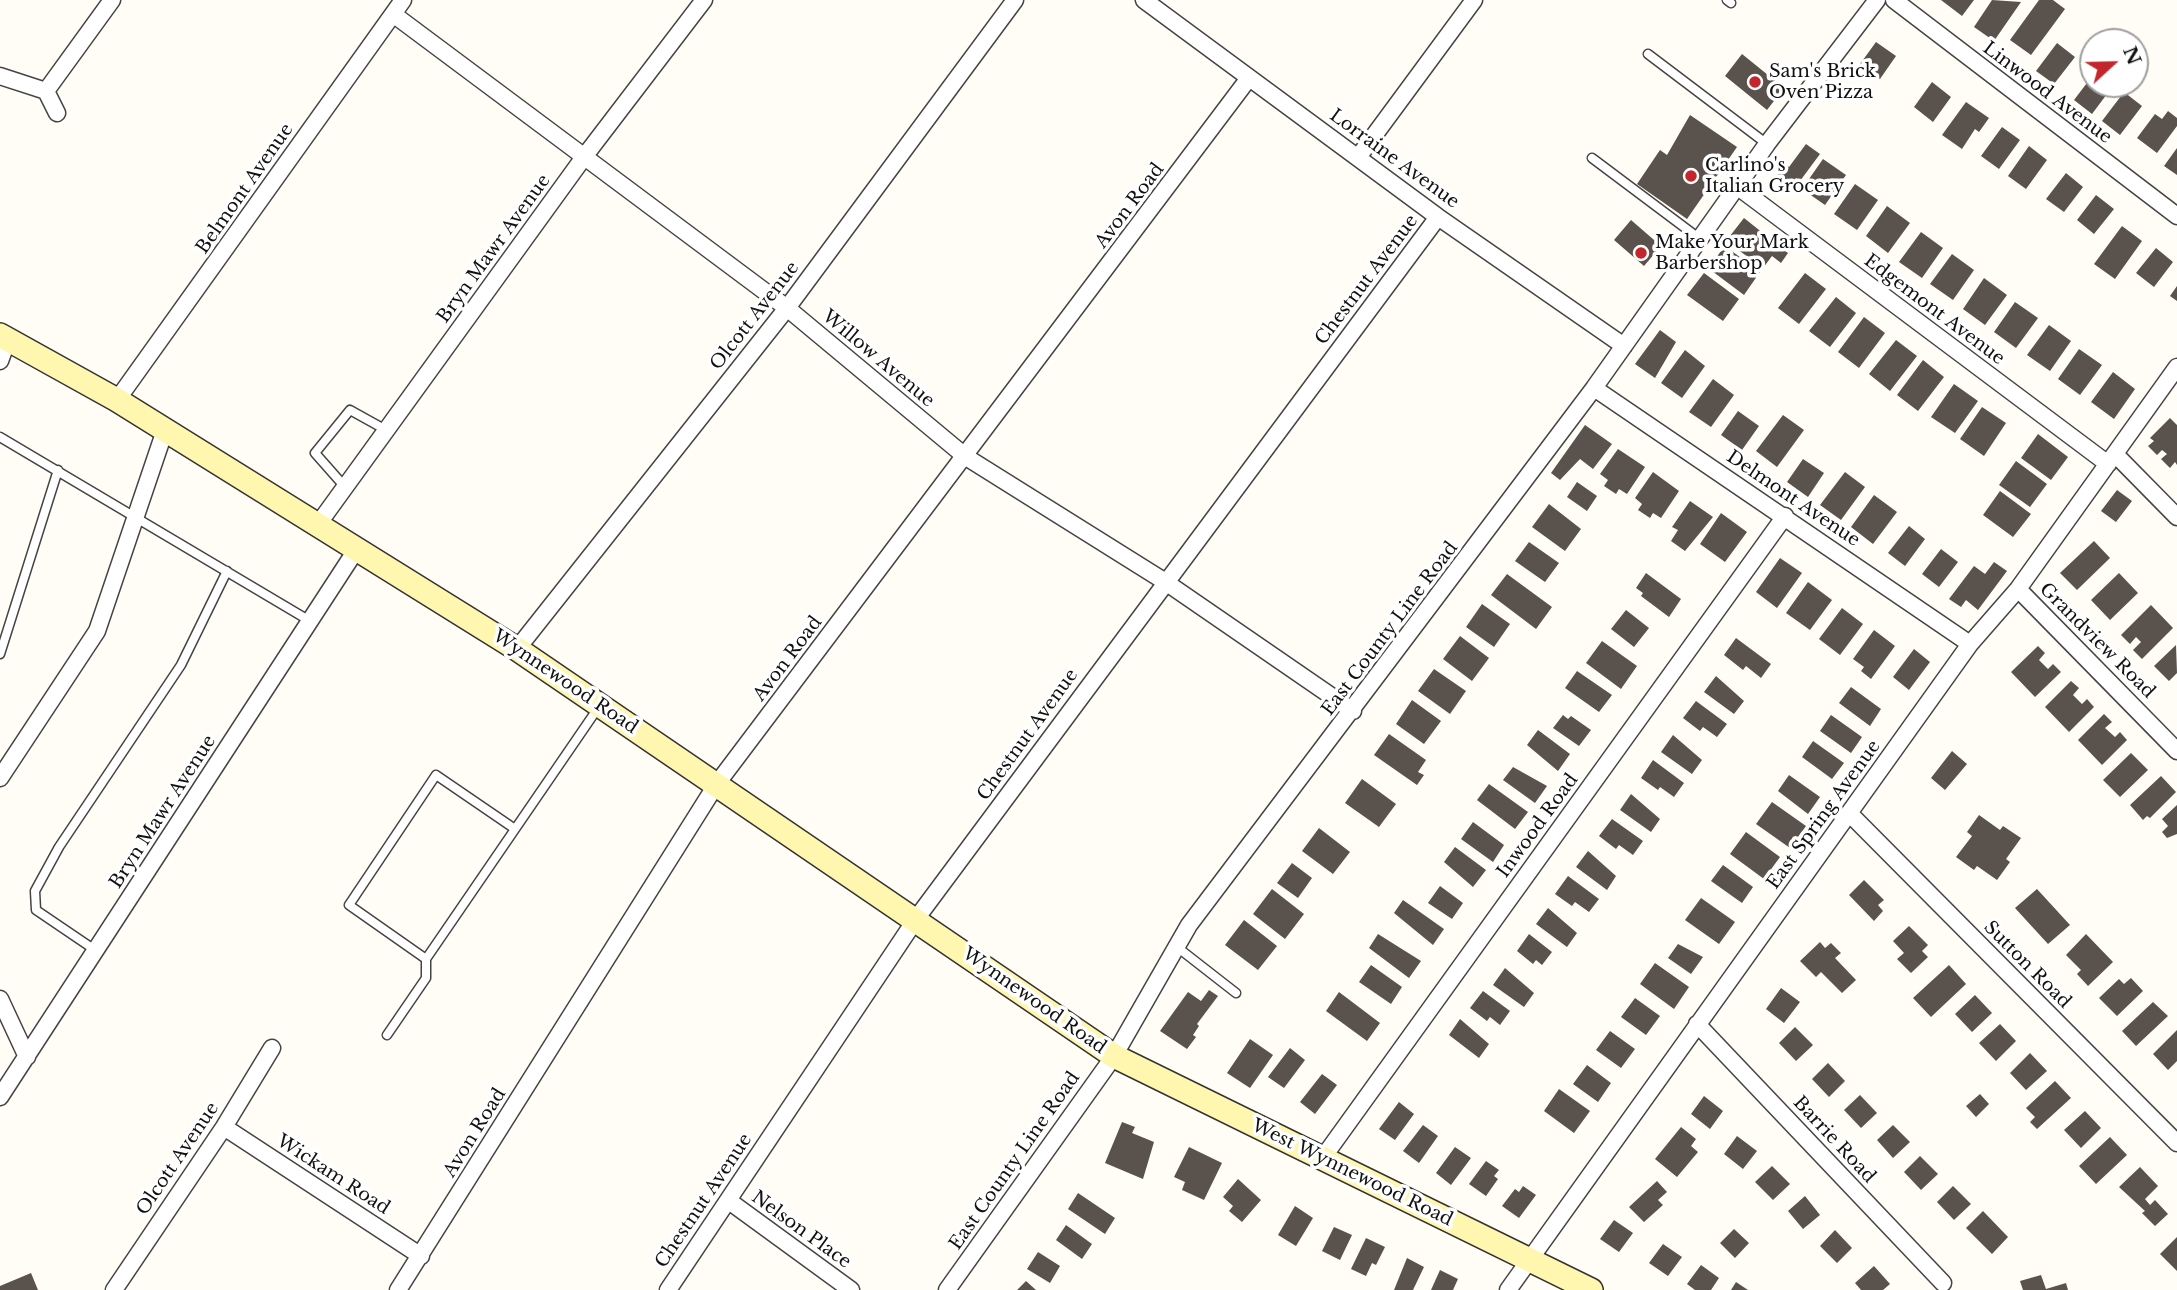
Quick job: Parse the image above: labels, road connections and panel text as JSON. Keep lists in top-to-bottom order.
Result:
{
  "streets": {
    "main road": ["Wynnewood Road", "West Wynnewood Road"],
    "street": [
      "Linwood Avenue",
      "Lorraine Avenue",
      "Belmont Avenue",
      "Avon Road",
      "Bryn Mawr Avenue",
      "Chestnut Avenue",
      "Edgemont Avenue",
      "Olcott Avenue",
      "Willow Avenue",
      "Delmont Avenue",
      "East County Line Road",
      "Grandview Road",
      "East Spring Avenue",
      "Inwood Road",
      "Sutton Road",
      "Barrie Road",
      "Wickam Road",
      "Nelson Place"
    ]
  },
  "crossings": [
    ["Lorraine Avenue", "Avon Road"],
    ["Lorraine Avenue", "Chestnut Avenue"],
    ["Lorraine Avenue", "East County Line Road"],
    ["Belmont Avenue", "Willow Avenue"],
    ["Belmont Avenue", "Wynnewood Road"],
    ["Avon Road", "Willow Avenue"],
    ["Avon Road", "Wynnewood Road"],
    ["Avon Road", "Wickam Road"],
    ["Bryn Mawr Avenue", "Willow Avenue"],
    ["Bryn Mawr Avenue", "Wynnewood Road"],
    ["Chestnut Avenue", "Willow Avenue"],
    ["Chestnut Avenue", "Wynnewood Road"],
    ["Chestnut Avenue", "Nelson Place"],
    ["Edgemont Avenue", "East County Line Road"],
    ["Edgemont Avenue", "East Spring Avenue"],
    ["Olcott Avenue", "Willow Avenue"],
    ["Olcott Avenue", "Wynnewood Road"],
    ["Olcott Avenue", "Wickam Road"],
    ["Willow Avenue", "East County Line Road"],
    ["Delmont Avenue", "East County Line Road"],
    ["Delmont Avenue", "East Spring Avenue"],
    ["Delmont Avenue", "Inwood Road"],
    ["East County Line Road", "Wynnewood Road"],
    ["East County Line Road", "West Wynnewood Road"],
    ["Grandview Road", "East Spring Avenue"],
    ["Wynnewood Road", "West Wynnewood Road"],
    ["East Spring Avenue", "Sutton Road"],
    ["East Spring Avenue", "Barrie Road"],
    ["East Spring Avenue", "West Wynnewood Road"],
    ["Inwood Road", "West Wynnewood Road"]
  ],
  "places": ["Sam's Brick Oven Pizza", "Carlino's Italian Grocery", "Make Your Mark Barbershop"],
  "north": "right"
}
